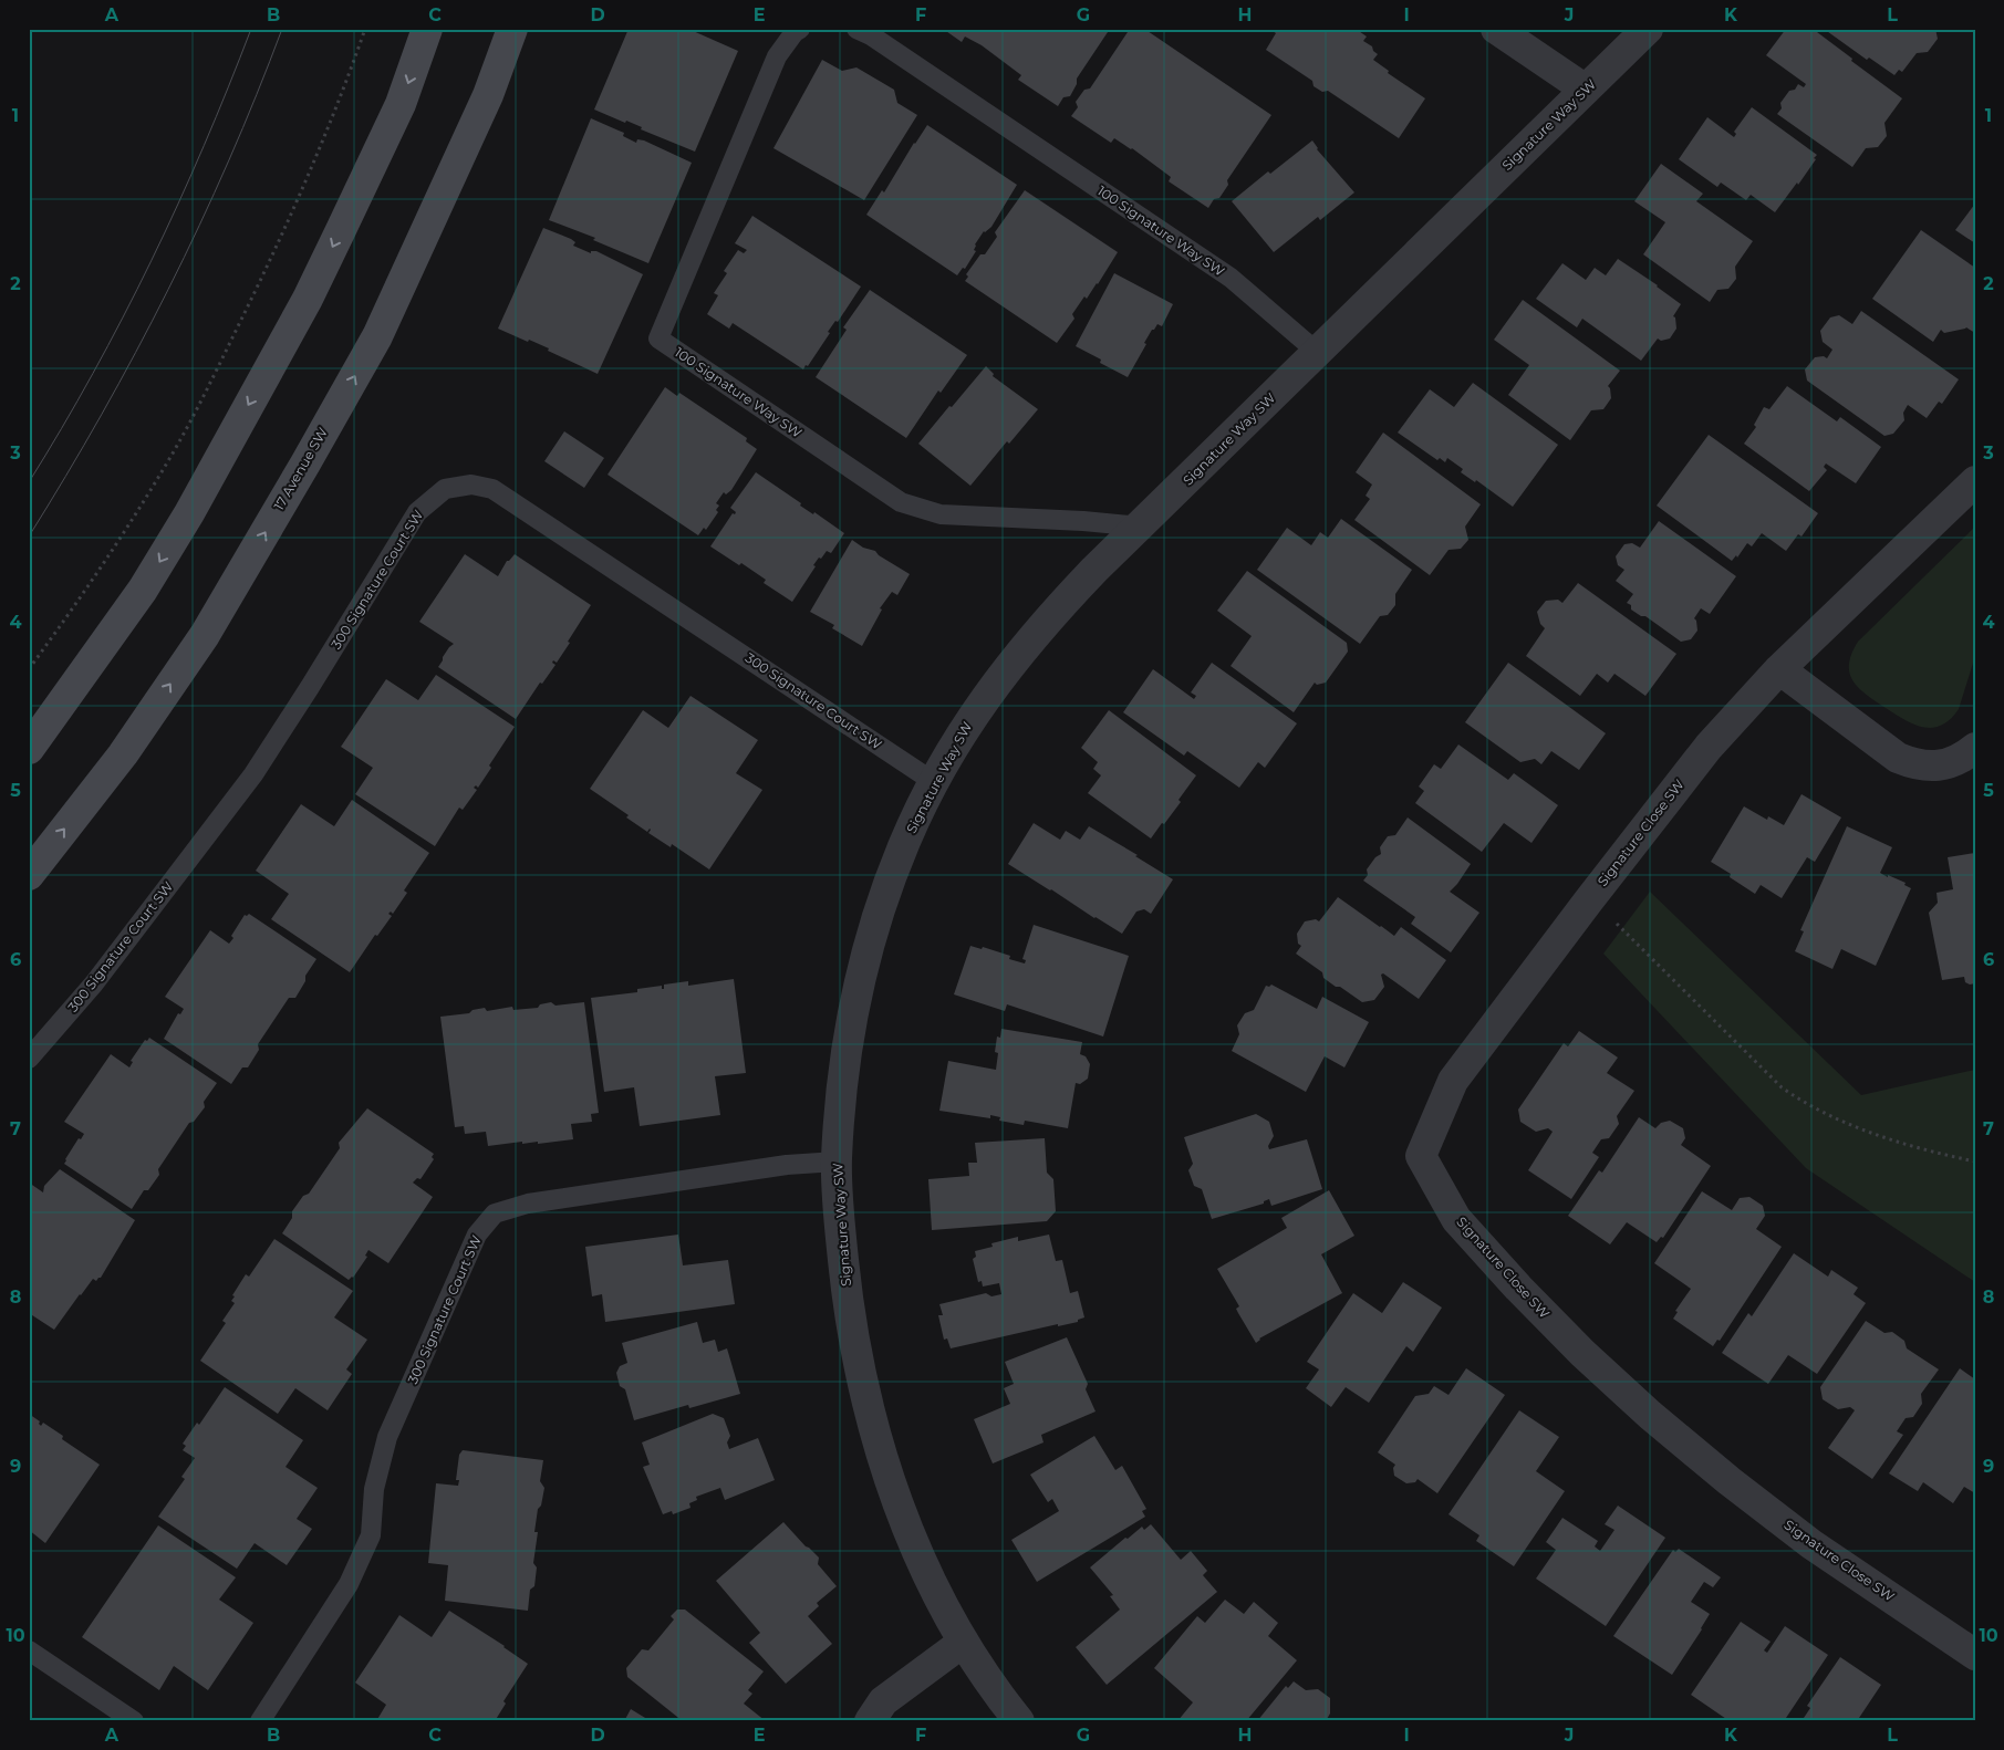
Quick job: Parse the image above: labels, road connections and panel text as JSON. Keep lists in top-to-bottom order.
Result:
{
  "streets": {
    "main road": ["17 Avenue SW"],
    "street": ["Signature Way SW", "Signature Close SW"],
    "lane": ["100 Signature Way SW", "300 Signature Court SW"]
  },
  "crossings": [
    ["Signature Way SW", "100 Signature Way SW"],
    ["Signature Way SW", "300 Signature Court SW"]
  ],
  "grid": {
    "columns": [
      "A",
      "B",
      "C",
      "D",
      "E",
      "F",
      "G",
      "H",
      "I",
      "J",
      "K",
      "L"
    ],
    "rows": [
      "1",
      "2",
      "3",
      "4",
      "5",
      "6",
      "7",
      "8",
      "9",
      "10"
    ]
  }
}
